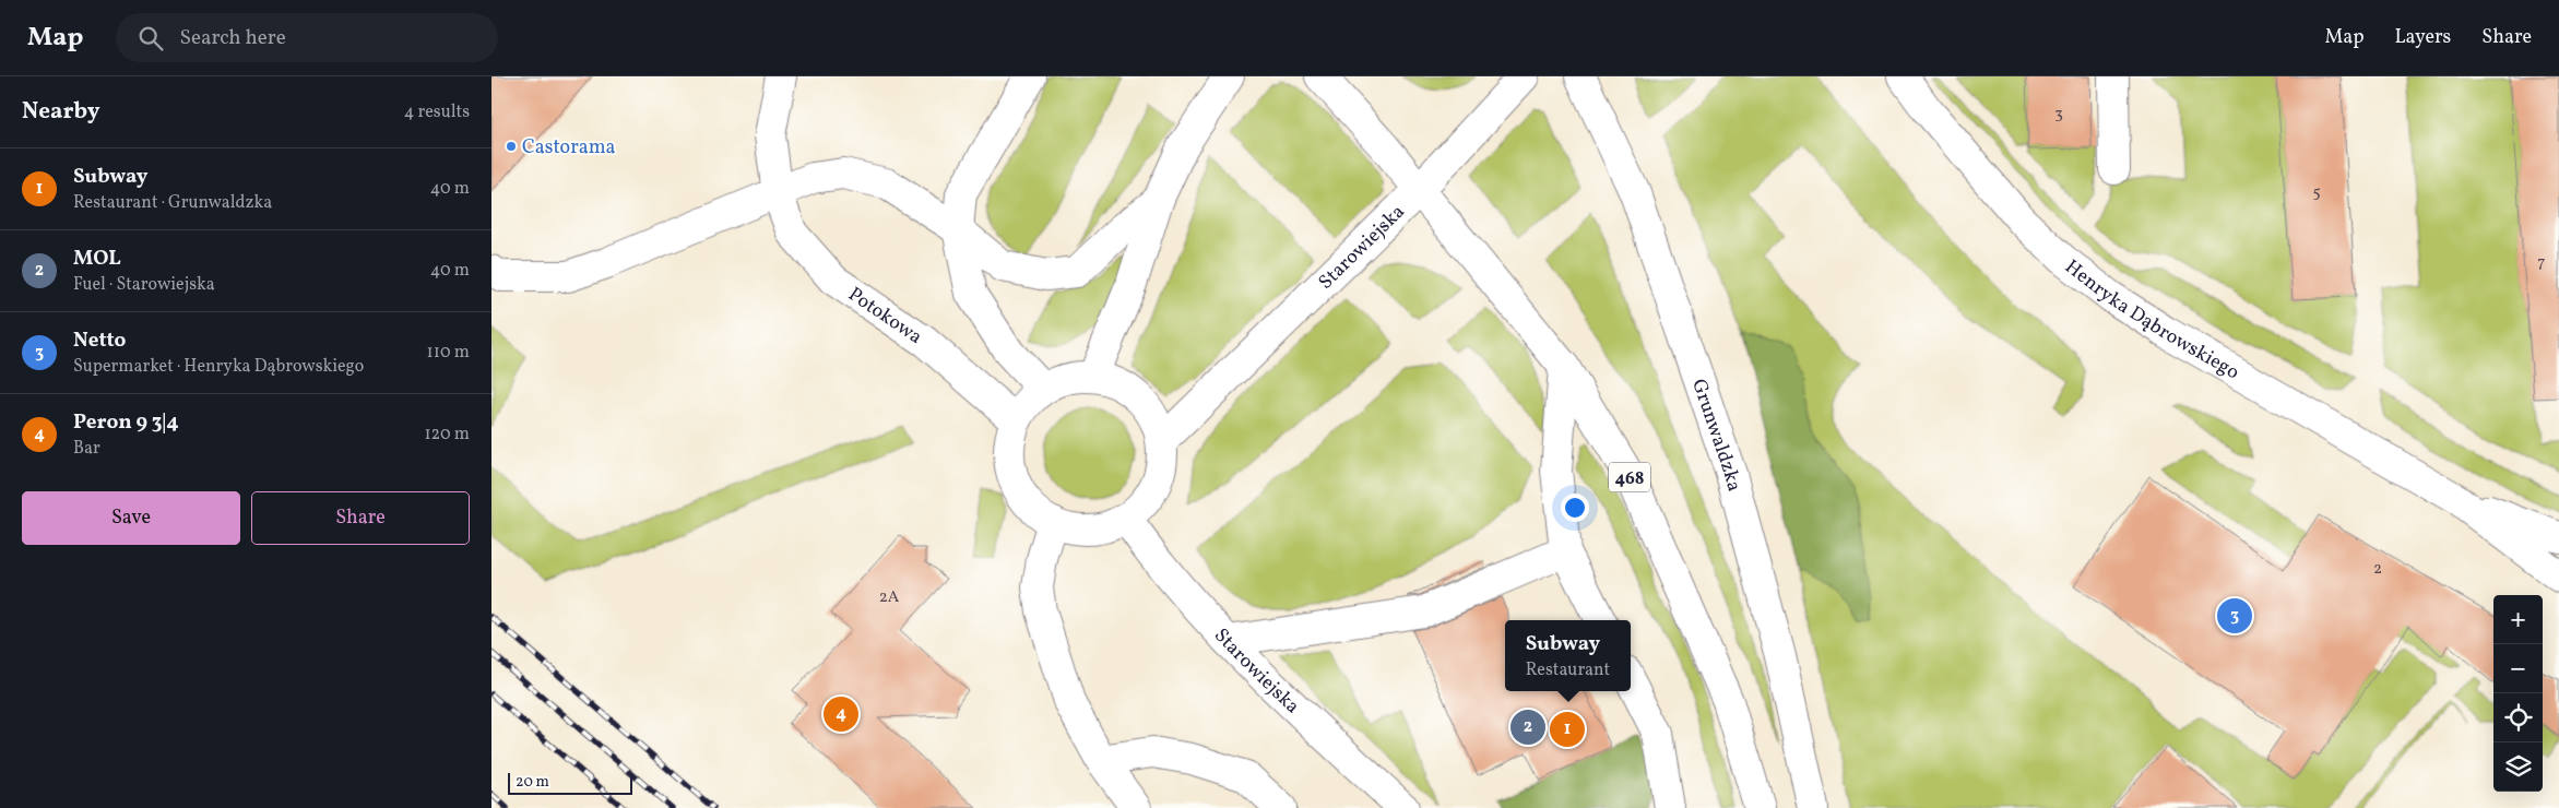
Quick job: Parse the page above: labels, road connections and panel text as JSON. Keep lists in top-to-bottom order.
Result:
{
  "streets": {
    "main road": [
      "Starowiejska",
      "Potokowa",
      "Henryka Dąbrowskiego",
      "Grunwaldzka",
      "468"
    ]
  },
  "crossings": [
    ["Starowiejska", "Potokowa"],
    ["Starowiejska", "468"]
  ],
  "places": ["Castorama"],
  "house_numbers": [
    "3",
    "5",
    "7",
    "2",
    "2A"
  ],
  "scale_bar": "20 m",
  "page": {
    "header": "Map",
    "search": "Search here",
    "nav": ["Map", "Layers", "Share"],
    "heading": ["Nearby", "4 results"],
    "list": [
      {
        "mark": "1",
        "name": "Subway",
        "note": "Restaurant · Grunwaldzka",
        "value": "40 m"
      },
      {
        "mark": "2",
        "name": "MOL",
        "note": "Fuel · Starowiejska",
        "value": "40 m"
      },
      {
        "mark": "3",
        "name": "Netto",
        "note": "Supermarket · Henryka Dąbrowskiego",
        "value": "110 m"
      },
      {
        "mark": "4",
        "name": "Peron 9 3|4",
        "note": "Bar",
        "value": "120 m"
      }
    ],
    "buttons": ["Save", "Share"],
    "map_buttons": ["+", "−"],
    "pins": [
      "3",
      "4",
      "2",
      "1"
    ],
    "popup": ["Subway", "Restaurant"],
    "scale": "20 m"
  }
}
